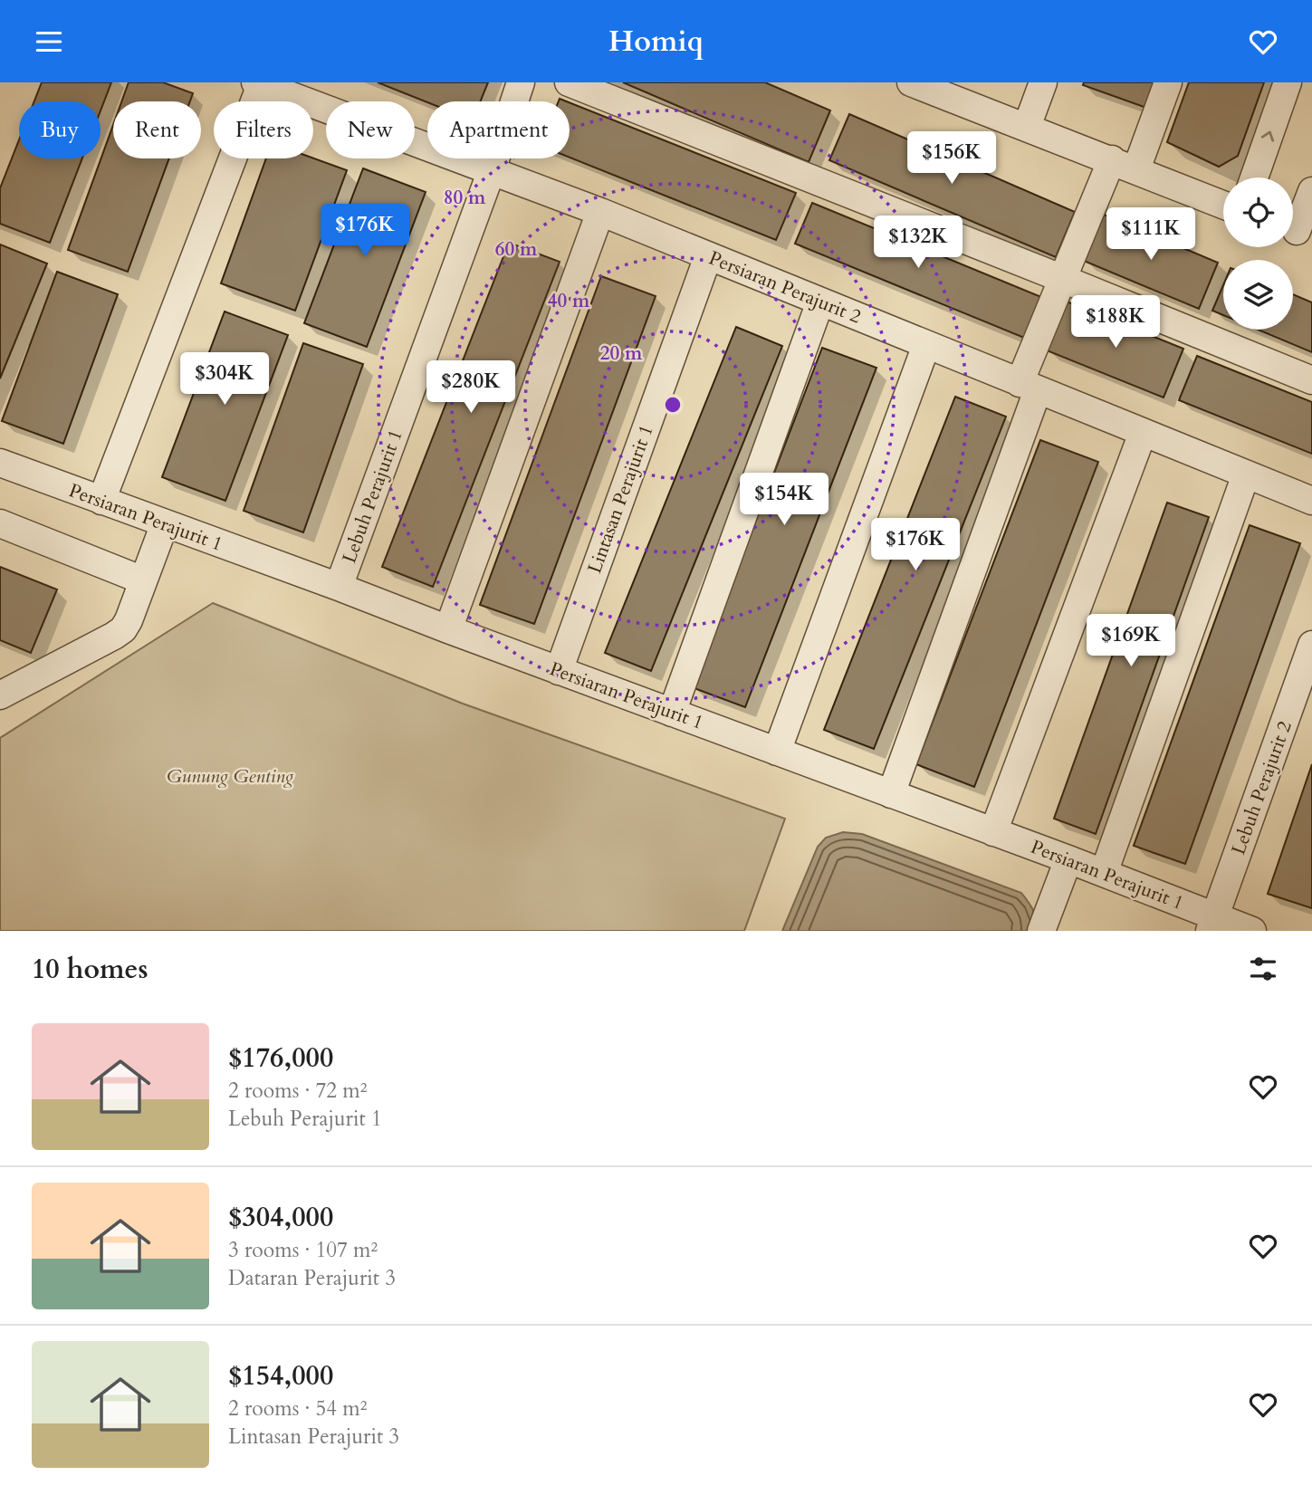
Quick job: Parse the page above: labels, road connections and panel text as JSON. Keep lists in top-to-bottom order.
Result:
{
  "streets": {
    "street": [
      "Persiaran Perajurit 2",
      "Lebuh Perajurit 1",
      "Lintasan Perajurit 1",
      "Persiaran Perajurit 1",
      "Lebuh Perajurit 2"
    ]
  },
  "crossings": [
    ["Persiaran Perajurit 2", "Lebuh Perajurit 1"],
    ["Persiaran Perajurit 2", "Lintasan Perajurit 1"],
    ["Lebuh Perajurit 1", "Persiaran Perajurit 1"],
    ["Lintasan Perajurit 1", "Persiaran Perajurit 1"],
    ["Persiaran Perajurit 1", "Lebuh Perajurit 2"]
  ],
  "parks": ["Gunung Genting"],
  "page": {
    "header": "Homiq",
    "chip": [
      "Buy",
      "Rent",
      "Filters",
      "New",
      "Apartment"
    ],
    "price": [
      "$156K",
      "$176K",
      "$111K",
      "$132K",
      "$188K",
      "$304K",
      "$280K",
      "$154K",
      "$176K",
      "$169K"
    ],
    "heading": "10 homes",
    "list": [
      {
        "name": "$176,000",
        "note": "2 rooms · 72 m² · Lebuh Perajurit 1"
      },
      {
        "name": "$304,000",
        "note": "3 rooms · 107 m² · Dataran Perajurit 3"
      },
      {
        "name": "$154,000",
        "note": "2 rooms · 54 m² · Lintasan Perajurit 3"
      }
    ]
  },
  "rings": [
    "80 m",
    "60 m",
    "40 m",
    "20 m"
  ]
}
